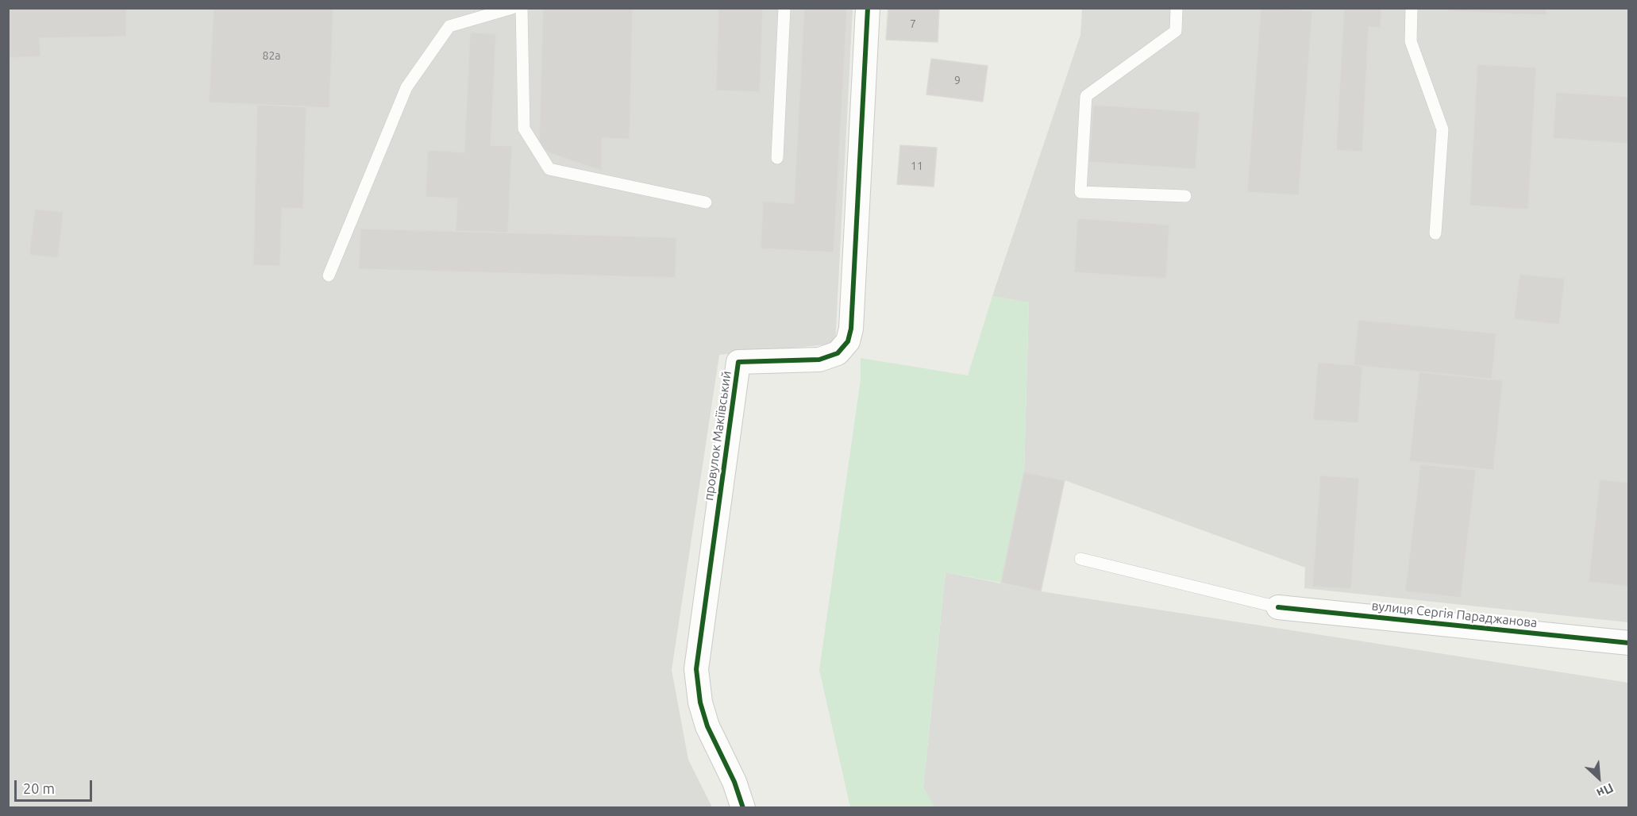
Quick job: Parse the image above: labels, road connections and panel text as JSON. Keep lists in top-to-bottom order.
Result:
{
  "streets": {
    "street": ["провулок Макіївський", "вулиця Сергія Параджанова"]
  },
  "house_numbers": [
    "7",
    "82а",
    "9",
    "11"
  ],
  "scale_bar": "20 m",
  "north": "bottom right"
}
